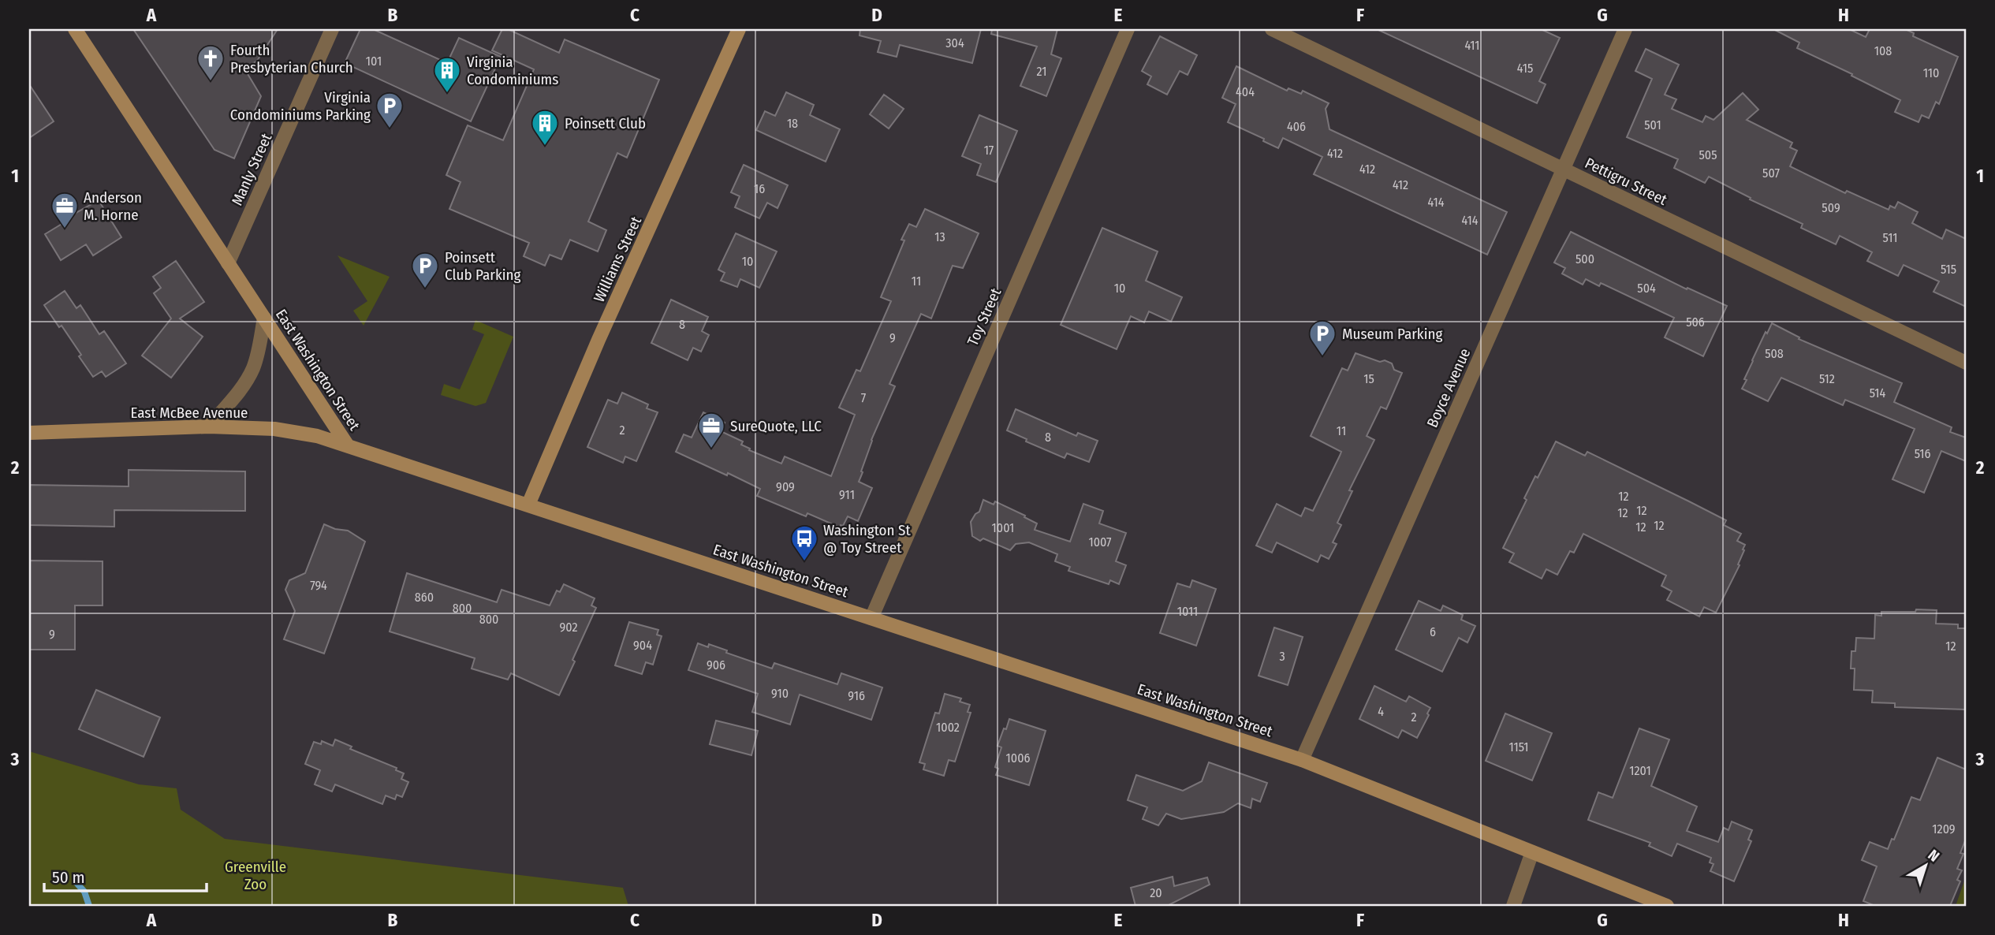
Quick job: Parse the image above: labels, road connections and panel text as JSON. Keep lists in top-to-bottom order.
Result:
{
  "streets": {
    "street": [
      "Manly Street",
      "Pettigru Street",
      "Williams Street",
      "Toy Street",
      "East Washington Street",
      "Boyce Avenue",
      "East McBee Avenue"
    ]
  },
  "crossings": [
    ["Manly Street", "East Washington Street"],
    ["Pettigru Street", "Boyce Avenue"],
    ["Williams Street", "East Washington Street"],
    ["Toy Street", "East Washington Street"],
    ["East Washington Street", "Boyce Avenue"],
    ["East Washington Street", "East McBee Avenue"]
  ],
  "parks": ["Greenville Zoo"],
  "places": {
    "church": ["Fourth Presbyterian Church"],
    "building": ["Virginia Condominiums", "Poinsett Club"],
    "parking": ["Virginia Condominiums Parking", "Poinsett Club Parking", "Museum Parking"],
    "office": ["Anderson M. Horne", "SureQuote, LLC"],
    "bus stop": ["Washington St @ Toy Street"]
  },
  "house_numbers": [
    "304",
    "411",
    "108",
    "101",
    "415",
    "21",
    "110",
    "404",
    "18",
    "501",
    "406",
    "17",
    "412",
    "505",
    "412",
    "507",
    "412",
    "16",
    "414",
    "509",
    "414",
    "13",
    "511",
    "500",
    "10",
    "515",
    "11",
    "10",
    "504",
    "506",
    "8",
    "9",
    "508",
    "15",
    "512",
    "514",
    "7",
    "2",
    "11",
    "8",
    "516",
    "909",
    "911",
    "12",
    "12",
    "12",
    "12",
    "12",
    "1001",
    "1007",
    "794",
    "860",
    "800",
    "1011",
    "800",
    "902",
    "6",
    "9",
    "904",
    "12",
    "3",
    "906",
    "910",
    "916",
    "4",
    "2",
    "1002",
    "1151",
    "1006",
    "1201",
    "1209",
    "20"
  ],
  "scale_bar": "50 m",
  "north": "top right",
  "grid": {
    "columns": [
      "A",
      "B",
      "C",
      "D",
      "E",
      "F",
      "G",
      "H"
    ],
    "rows": ["1", "2", "3"]
  }
}
